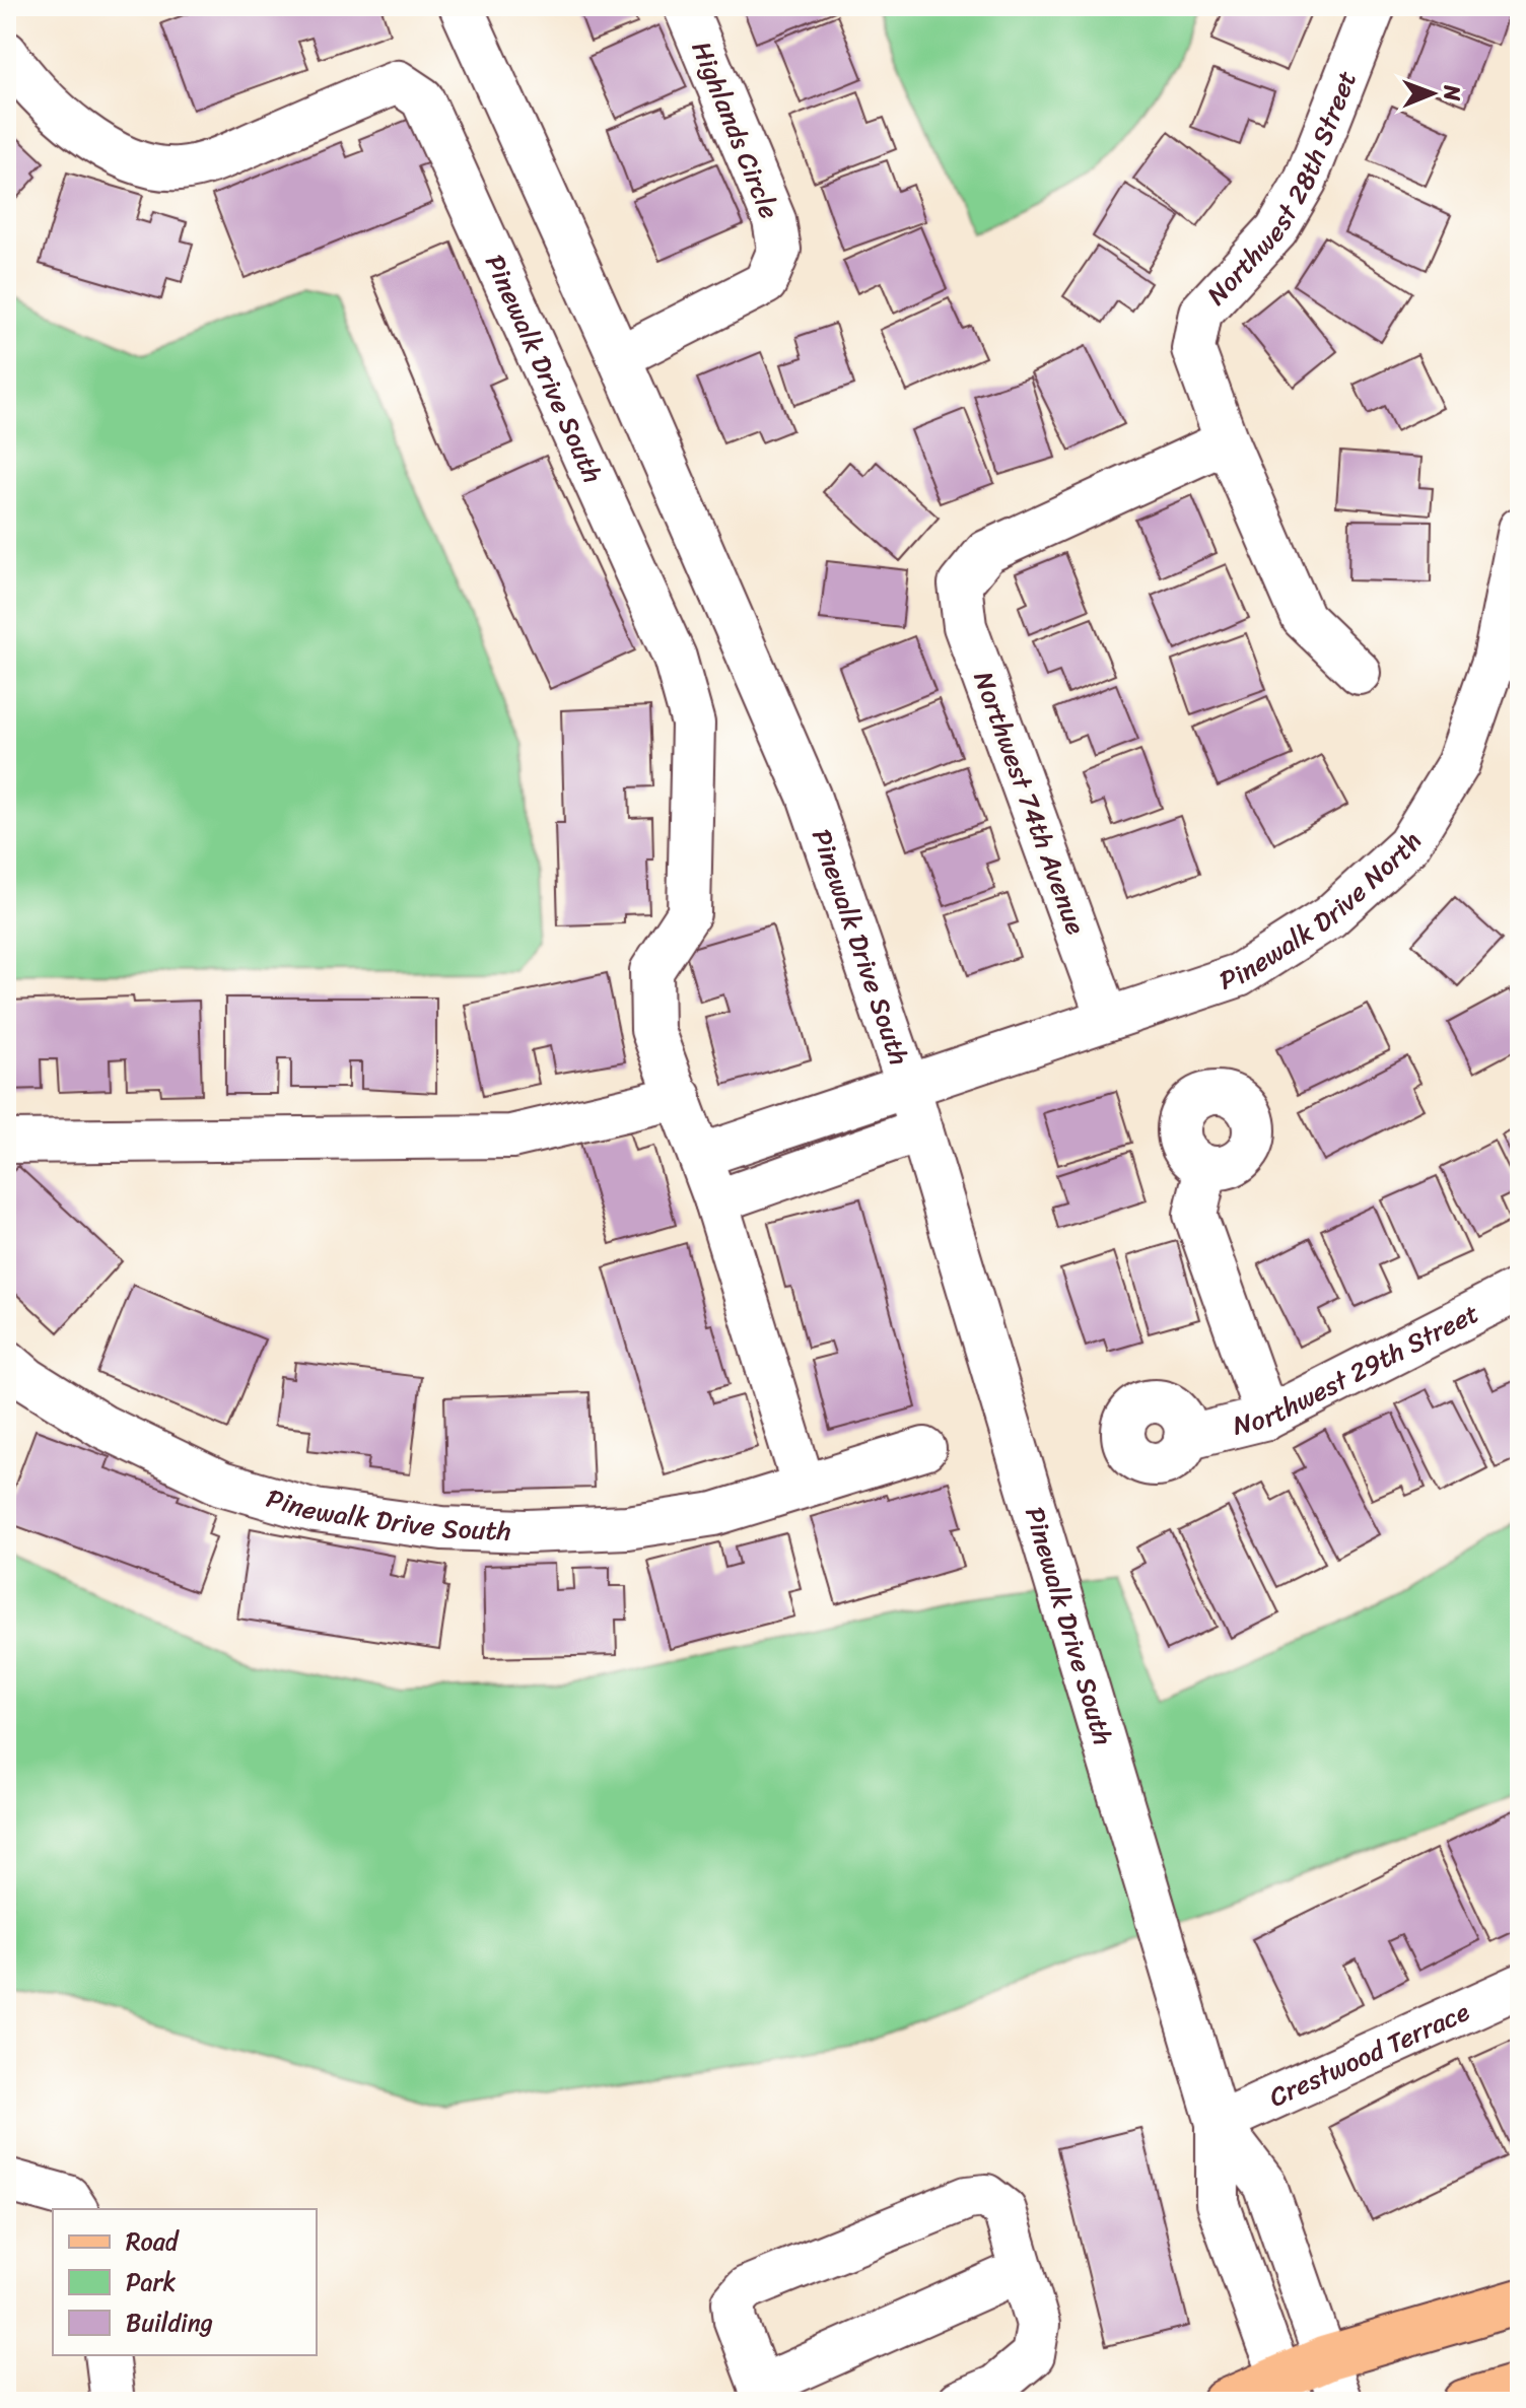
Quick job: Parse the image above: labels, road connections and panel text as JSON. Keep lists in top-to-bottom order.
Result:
{
  "streets": {
    "street": [
      "Highlands Circle",
      "Northwest 28th Street",
      "Pinewalk Drive South",
      "Northwest 74th Avenue",
      "Pinewalk Drive North",
      "Northwest 29th Street",
      "Crestwood Terrace"
    ]
  },
  "crossings": [
    ["Highlands Circle", "Pinewalk Drive South"],
    ["Northwest 28th Street", "Northwest 74th Avenue"],
    ["Pinewalk Drive South", "Pinewalk Drive North"],
    ["Pinewalk Drive South", "Crestwood Terrace"],
    ["Northwest 74th Avenue", "Pinewalk Drive North"]
  ],
  "legend": ["Road", "Park", "Building"],
  "north": "right"
}
